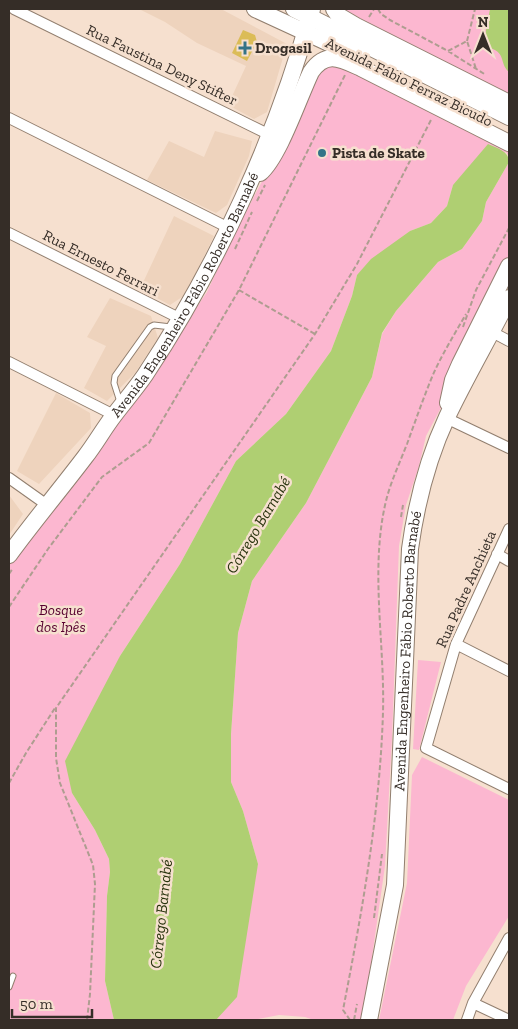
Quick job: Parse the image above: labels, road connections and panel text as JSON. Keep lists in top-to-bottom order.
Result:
{
  "streets": {
    "main road": ["Avenida Fábio Ferraz Bicudo", "Avenida Engenheiro Fábio Roberto Barnabé"],
    "street": ["Rua Faustina Deny Stifter", "Rua Ernesto Ferrari", "Rua Padre Anchieta"]
  },
  "crossings": [
    ["Rua Faustina Deny Stifter", "Avenida Engenheiro Fábio Roberto Barnabé"],
    ["Avenida Fábio Ferraz Bicudo", "Avenida Engenheiro Fábio Roberto Barnabé"],
    ["Rua Ernesto Ferrari", "Avenida Engenheiro Fábio Roberto Barnabé"]
  ],
  "water": ["Córrego Barnabé"],
  "parks": ["Bosque dos Ipês"],
  "places": {
    "health": ["Drogasil"],
    "other": ["Pista de Skate"]
  },
  "scale_bar": "50 m",
  "north": "top"
}
